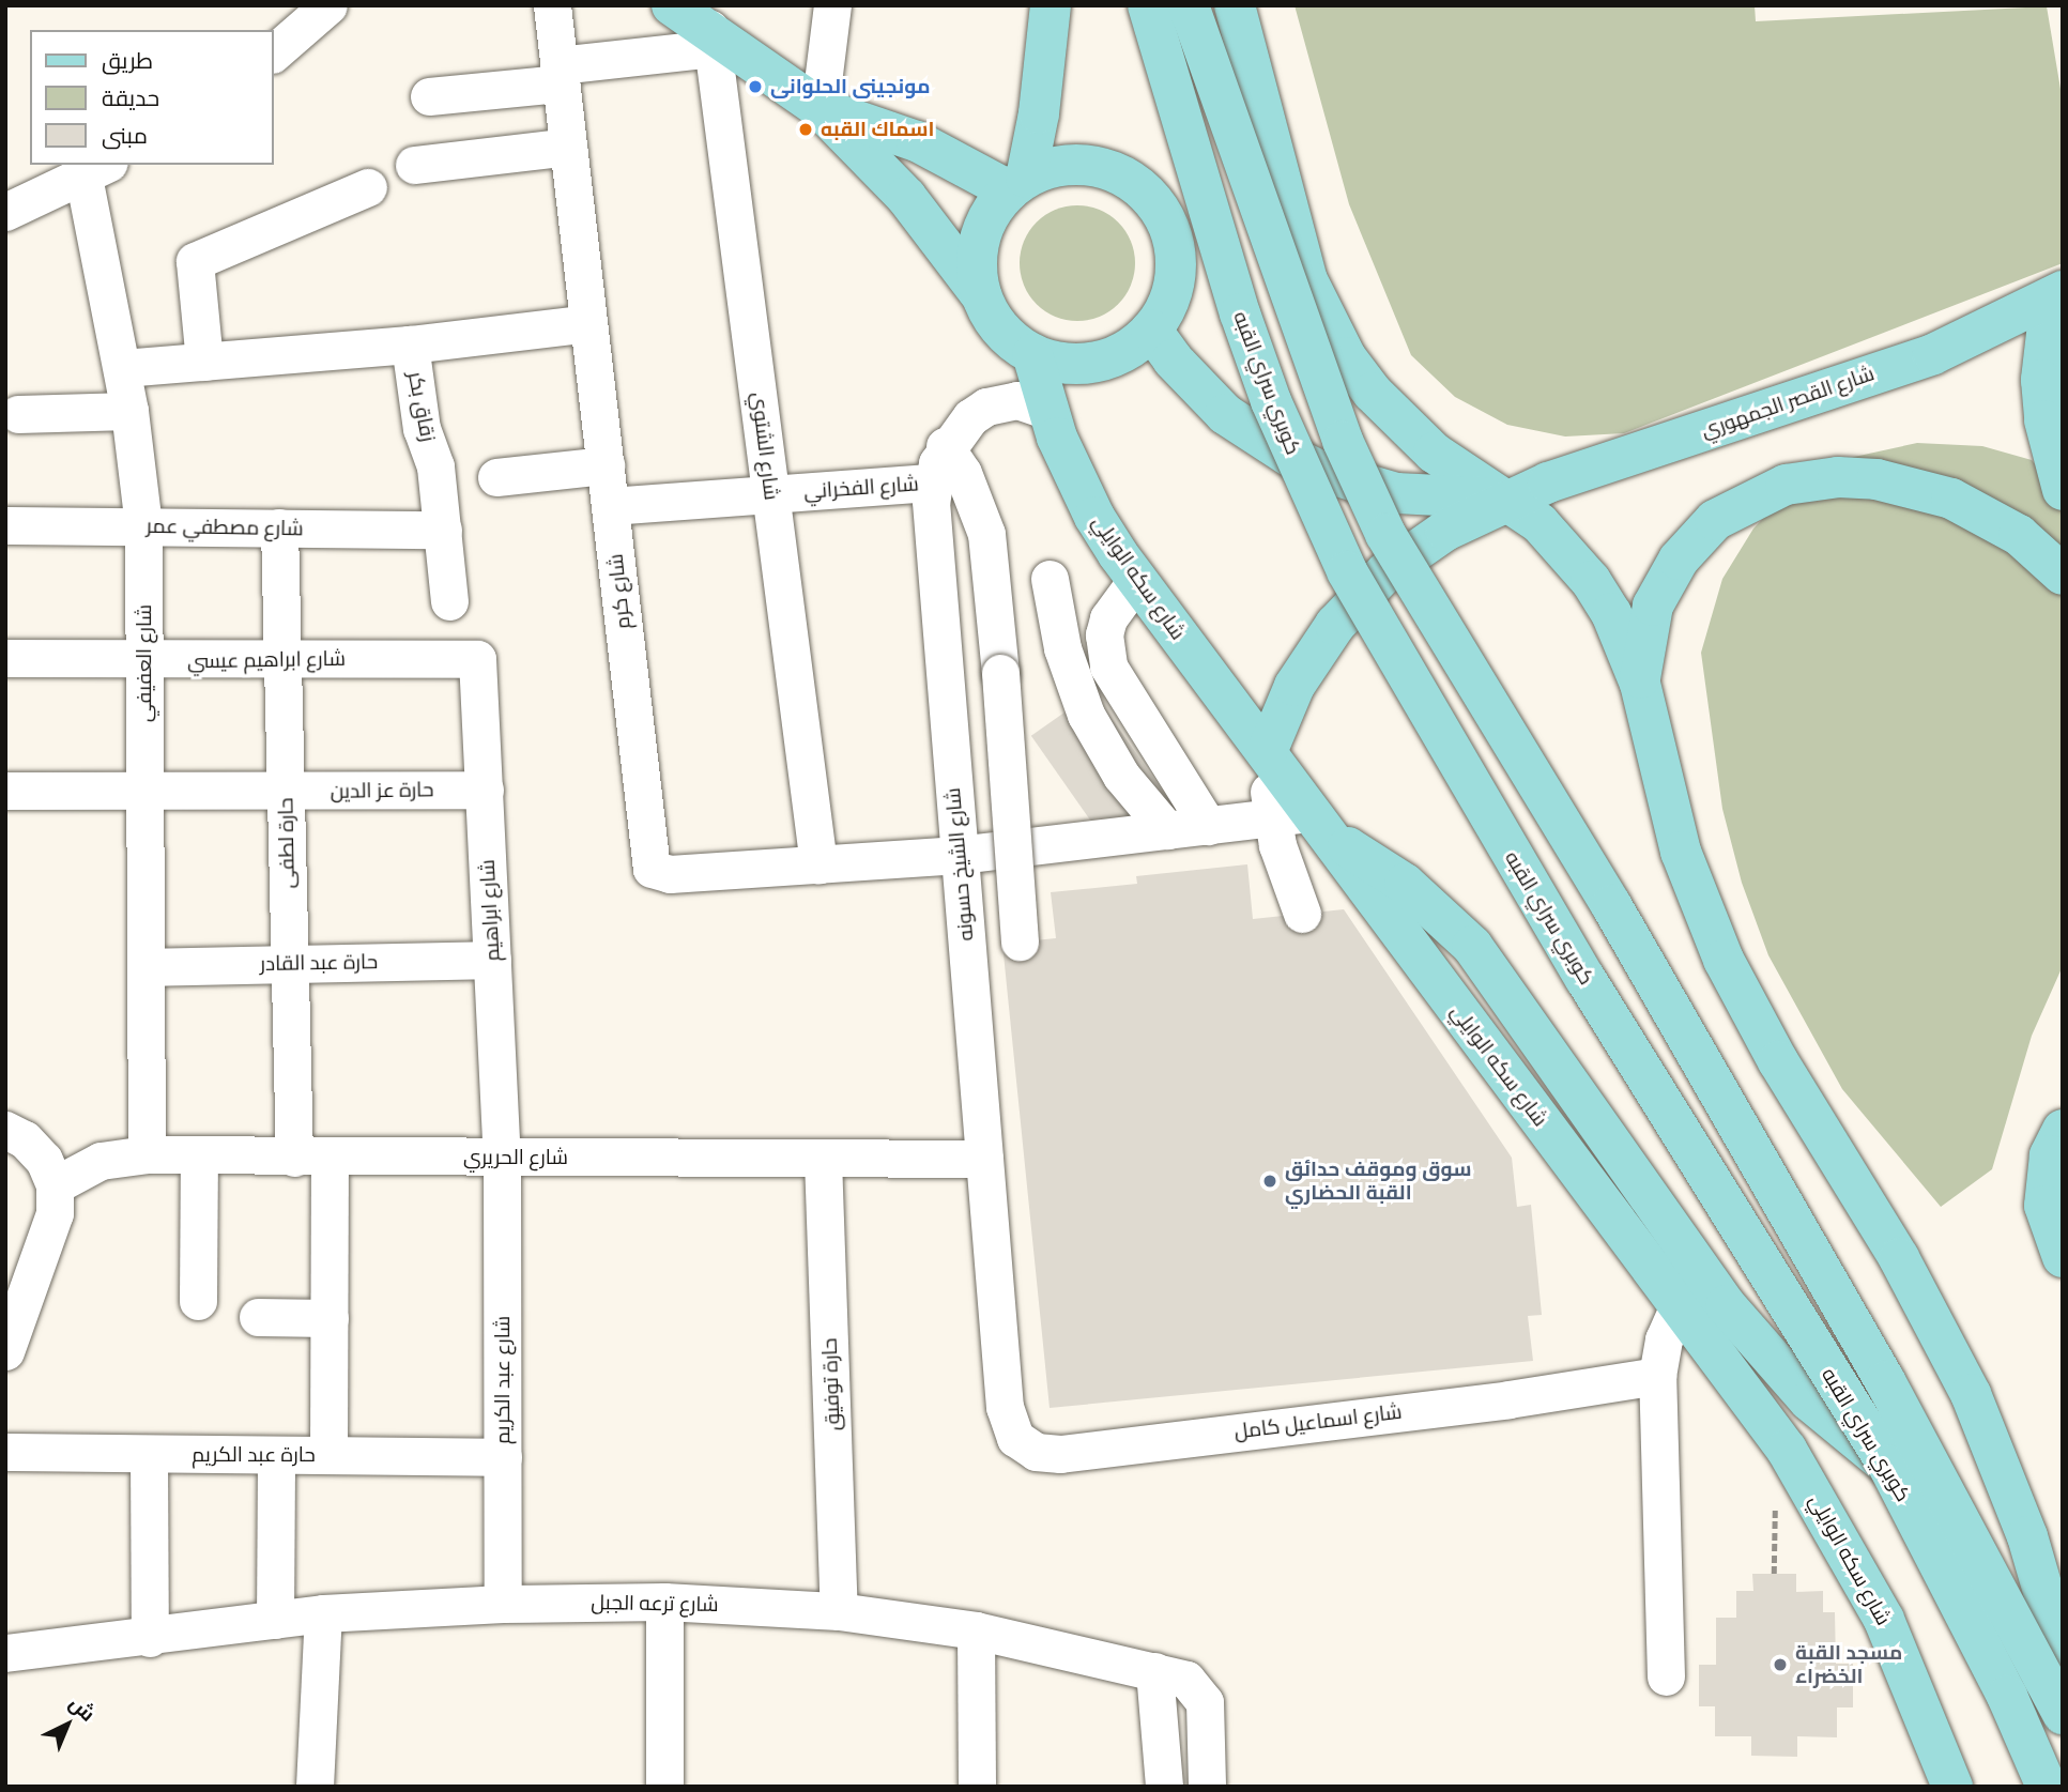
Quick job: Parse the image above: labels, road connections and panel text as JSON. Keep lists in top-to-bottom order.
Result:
{
  "streets": {
    "main road": ["كوبري سراي القبه", "شارع القصر الجمهوري", "شارع سكه الوايلي"],
    "street": [
      "زقاق بكر",
      "شارع الشتوي",
      "شارع الفخراني",
      "شارع مصطفي عمر",
      "شارع كرم",
      "شارع ابراهيم عيسي",
      "شارع العفيفي",
      "حارة عز الدين",
      "حارة لطفى",
      "شارع الشيخ حسونه",
      "شارع ابراهيم",
      "حارة عبد القادر",
      "شارع الحريري",
      "شارع عبد الكريم",
      "حارة توفيق",
      "شارع اسماعيل كامل",
      "حارة عبد الكريم",
      "شارع ترعه الجبل"
    ]
  },
  "crossings": [
    ["شارع القصر الجمهوري", "شارع سكه الوايلي"],
    ["زقاق بكر", "شارع مصطفي عمر"],
    ["زقاق بكر", "شارع كرم"],
    ["شارع الشتوي", "شارع الفخراني"],
    ["شارع الشتوي", "شارع كرم"],
    ["شارع الفخراني", "شارع كرم"],
    ["شارع الفخراني", "شارع الشيخ حسونه"],
    ["شارع مصطفي عمر", "شارع العفيفي"],
    ["شارع مصطفي عمر", "حارة لطفى"],
    ["شارع سكه الوايلي", "شارع كرم"],
    ["شارع سكه الوايلي", "شارع الشيخ حسونه"],
    ["شارع كرم", "شارع الشيخ حسونه"],
    ["شارع ابراهيم عيسي", "شارع العفيفي"],
    ["شارع ابراهيم عيسي", "حارة لطفى"],
    ["شارع ابراهيم عيسي", "شارع ابراهيم"],
    ["شارع العفيفي", "حارة عز الدين"],
    ["شارع العفيفي", "حارة عبد القادر"],
    ["شارع العفيفي", "شارع الحريري"],
    ["حارة عز الدين", "حارة لطفى"],
    ["حارة عز الدين", "شارع ابراهيم"],
    ["حارة لطفى", "حارة عبد القادر"],
    ["حارة لطفى", "شارع الحريري"],
    ["حارة لطفى", "حارة عبد الكريم"],
    ["شارع الشيخ حسونه", "شارع الحريري"],
    ["شارع الشيخ حسونه", "شارع اسماعيل كامل"],
    ["شارع ابراهيم", "حارة عبد القادر"],
    ["شارع ابراهيم", "شارع الحريري"],
    ["شارع ابراهيم", "شارع عبد الكريم"],
    ["شارع الحريري", "شارع عبد الكريم"],
    ["شارع الحريري", "حارة توفيق"],
    ["شارع عبد الكريم", "حارة عبد الكريم"],
    ["شارع عبد الكريم", "شارع ترعه الجبل"],
    ["حارة توفيق", "شارع ترعه الجبل"]
  ],
  "places": [
    "مونجينى الحلوانى",
    "اسماك القبه",
    "سوق وموقف حدائق القبة الحضاري",
    "مسجد القبة الخضراء"
  ],
  "legend": ["طريق", "حديقة", "مبنى"],
  "north": "top right"
}
